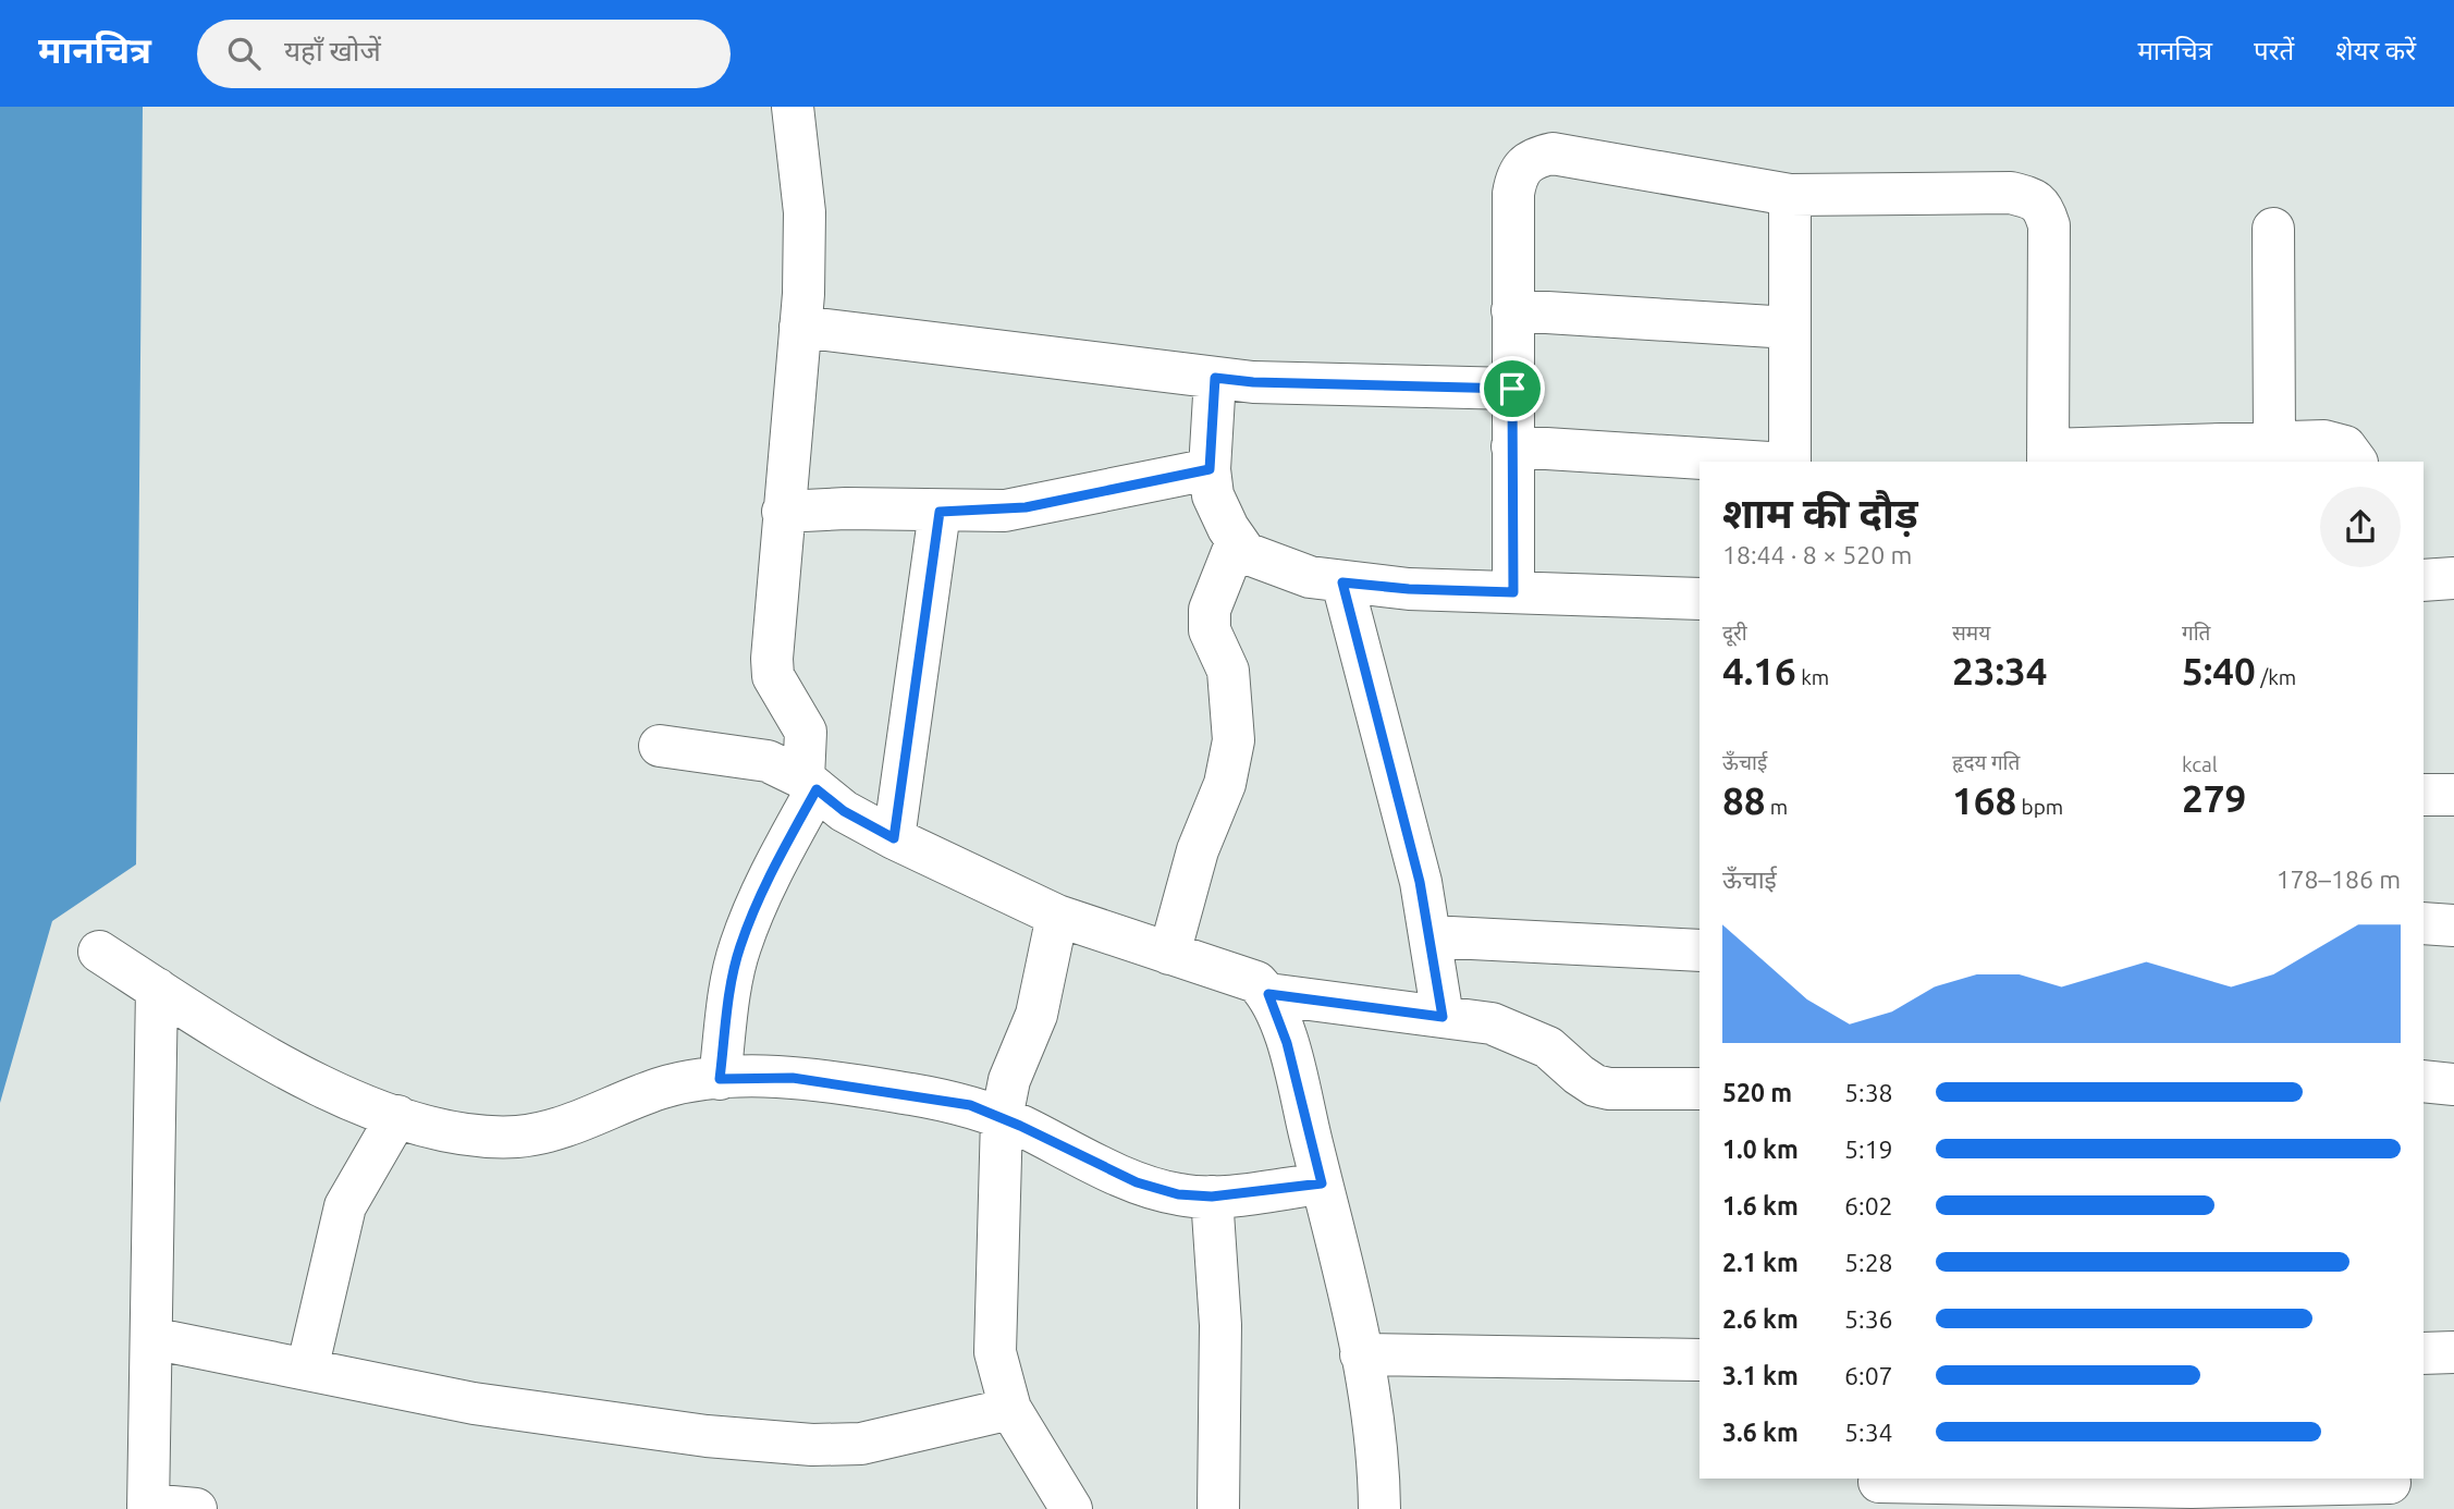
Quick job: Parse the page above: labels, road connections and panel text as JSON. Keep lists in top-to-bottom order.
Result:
{
  "page": {
    "header": "मानचित्र",
    "search": "यहाँ खोजें",
    "nav": ["मानचित्र", "परतें", "शेयर करें"],
    "heading": ["शाम की दौड़", "18:44 · 8 × 520 m"],
    "stats": [
      ["दूरी", "4.16 km"],
      ["समय", "23:34"],
      ["गति", "5:40 /km"],
      ["ऊँचाई", "88 m"],
      ["हृदय गति", "168 bpm"],
      ["kcal", "279"]
    ],
    "chart": ["ऊँचाई", "178–186 m"],
    "list": [
      {
        "name": "520 m",
        "note": "5:38"
      },
      {
        "name": "1.0 km",
        "note": "5:19"
      },
      {
        "name": "1.6 km",
        "note": "6:02"
      },
      {
        "name": "2.1 km",
        "note": "5:28"
      },
      {
        "name": "2.6 km",
        "note": "5:36"
      },
      {
        "name": "3.1 km",
        "note": "6:07"
      },
      {
        "name": "3.6 km",
        "note": "5:34"
      }
    ]
  }
}
